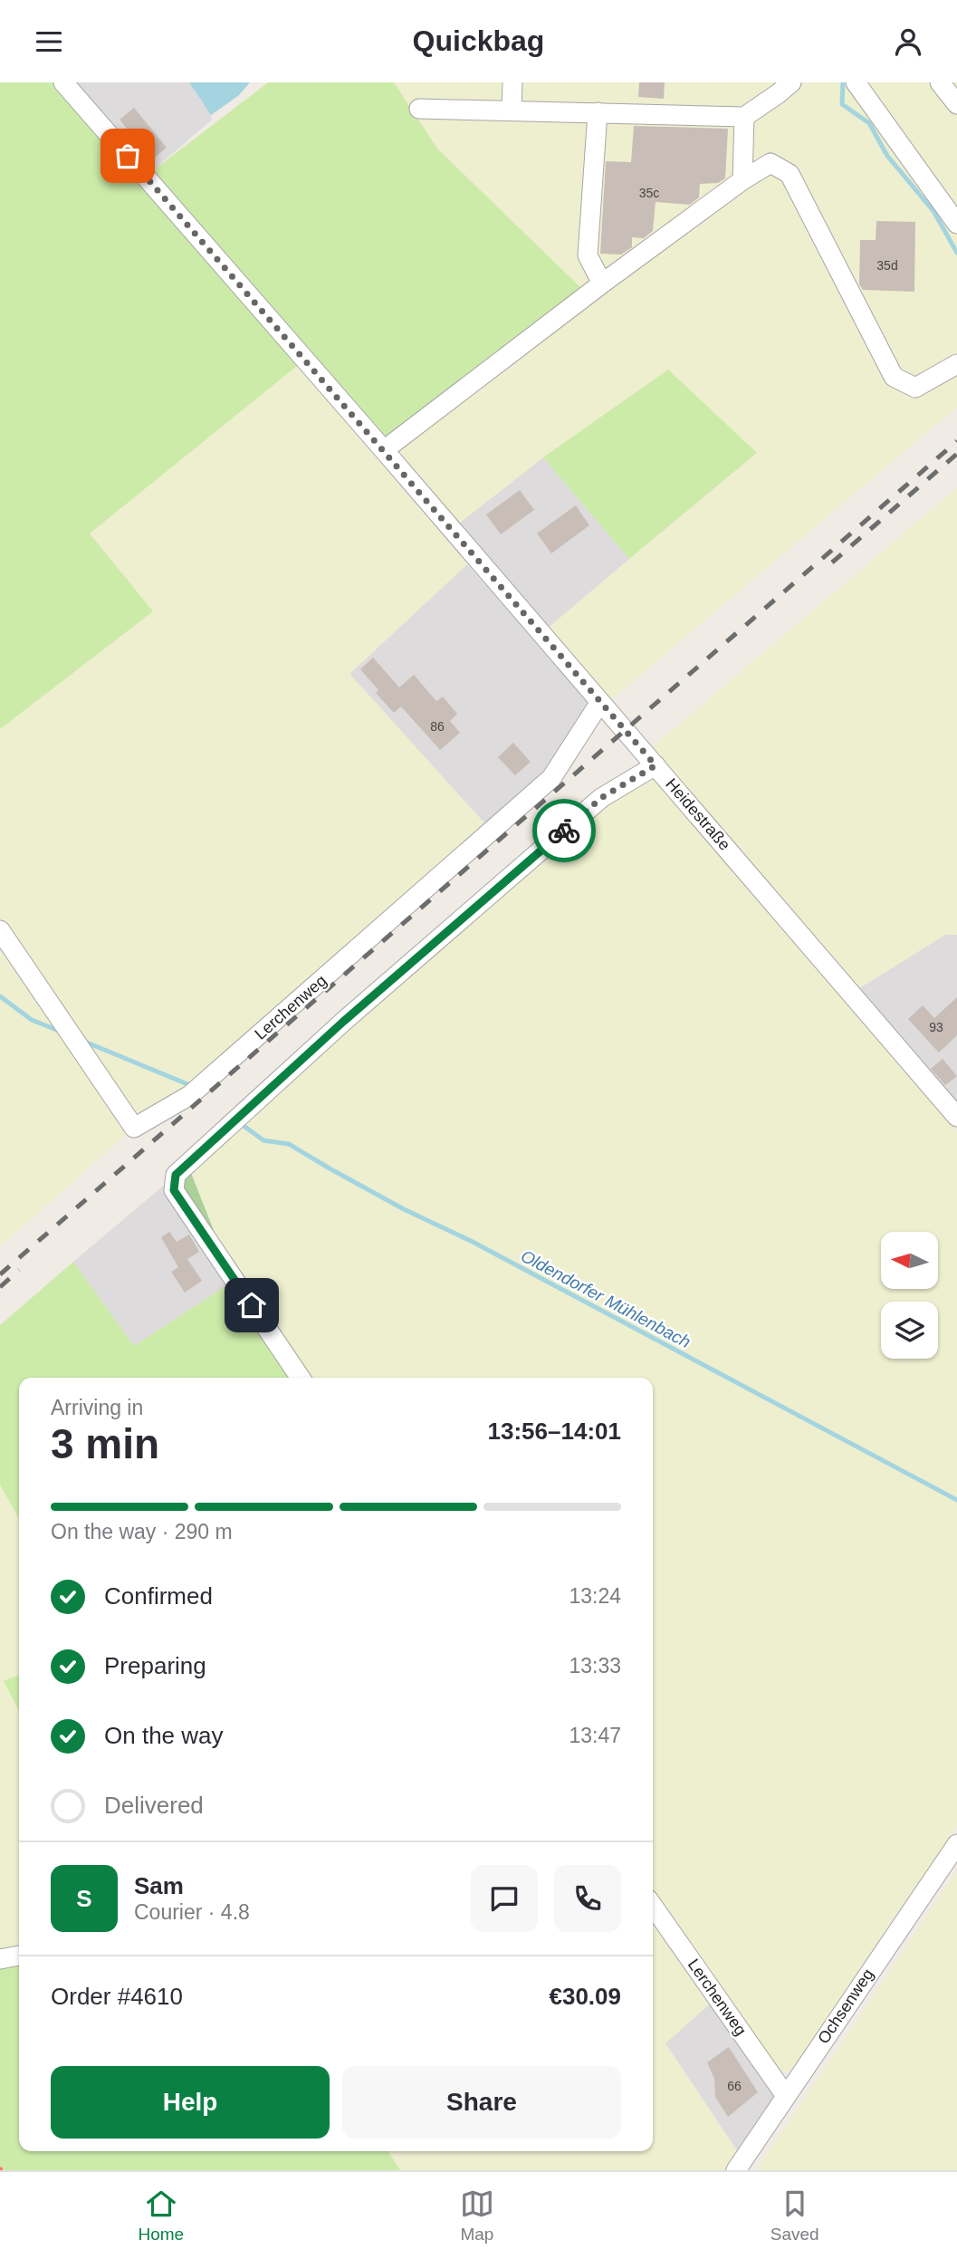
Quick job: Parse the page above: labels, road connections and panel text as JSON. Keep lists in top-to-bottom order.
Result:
{
  "streets": {
    "street": ["Heidestraße", "Lerchenweg", "Ochsenweg"]
  },
  "crossings": [
    ["Heidestraße", "Lerchenweg"],
    ["Lerchenweg", "Ochsenweg"]
  ],
  "water": ["Oldendorfer Mühlenbach"],
  "house_numbers": [
    "35c",
    "35d",
    "86",
    "93",
    "66"
  ],
  "north": "left",
  "page": {
    "header": "Quickbag",
    "heading": ["3 min", "Arriving in", "13:56–14:01"],
    "panel": [
      "Sam",
      "Courier · 4.8",
      "Order #4610",
      "€30.09"
    ],
    "bar": "On the way · 290 m",
    "list": [
      ["Confirmed", "13:24"],
      ["Preparing", "13:33"],
      ["On the way", "13:47"],
      "Delivered"
    ],
    "round": "S",
    "buttons": ["Help", "Share"],
    "tabs": ["Home", "Map", "Saved"]
  }
}
